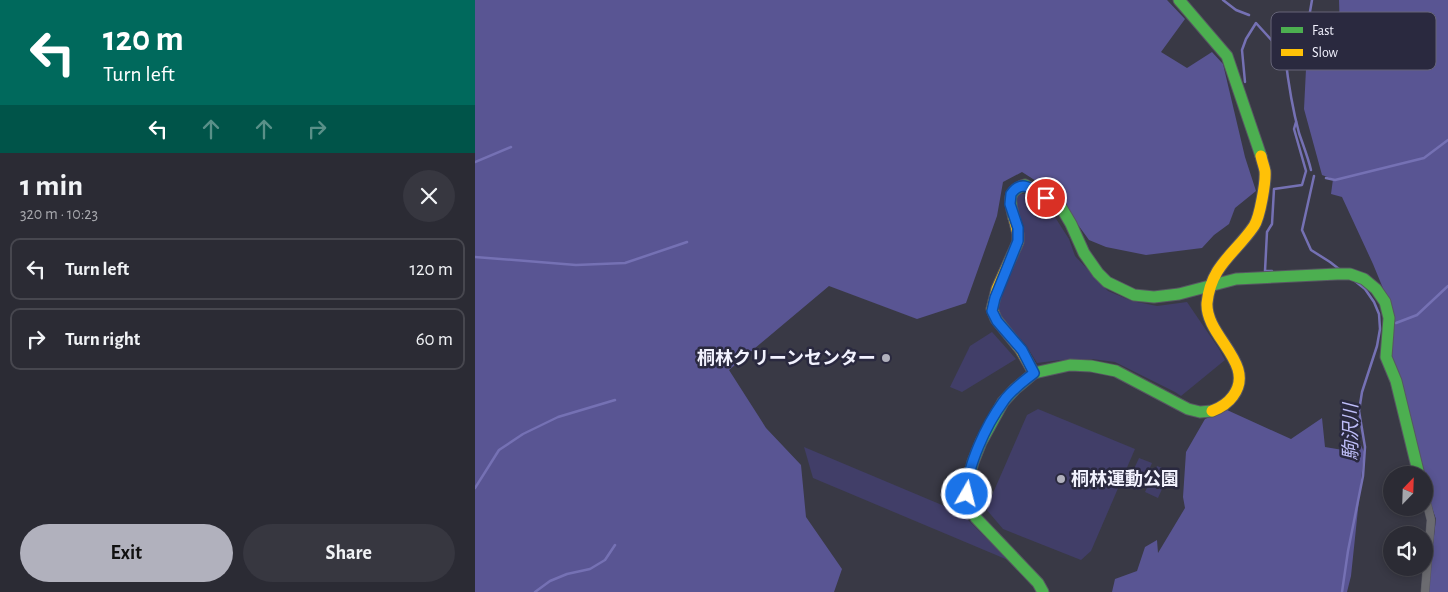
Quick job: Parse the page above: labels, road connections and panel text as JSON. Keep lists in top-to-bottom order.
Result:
{
  "water": ["駒沢川"],
  "places": ["桐林クリーンセンター", "桐林運動公園"],
  "legend": ["Fast", "Slow"],
  "north": "top right",
  "page": {
    "turn": ["120 m", "Turn left"],
    "heading": ["1 min", "320 m · 10:23"],
    "list": [
      {
        "name": "Turn left",
        "value": "120 m"
      },
      {
        "name": "Turn right",
        "value": "60 m"
      }
    ],
    "buttons": ["Exit", "Share"]
  }
}
